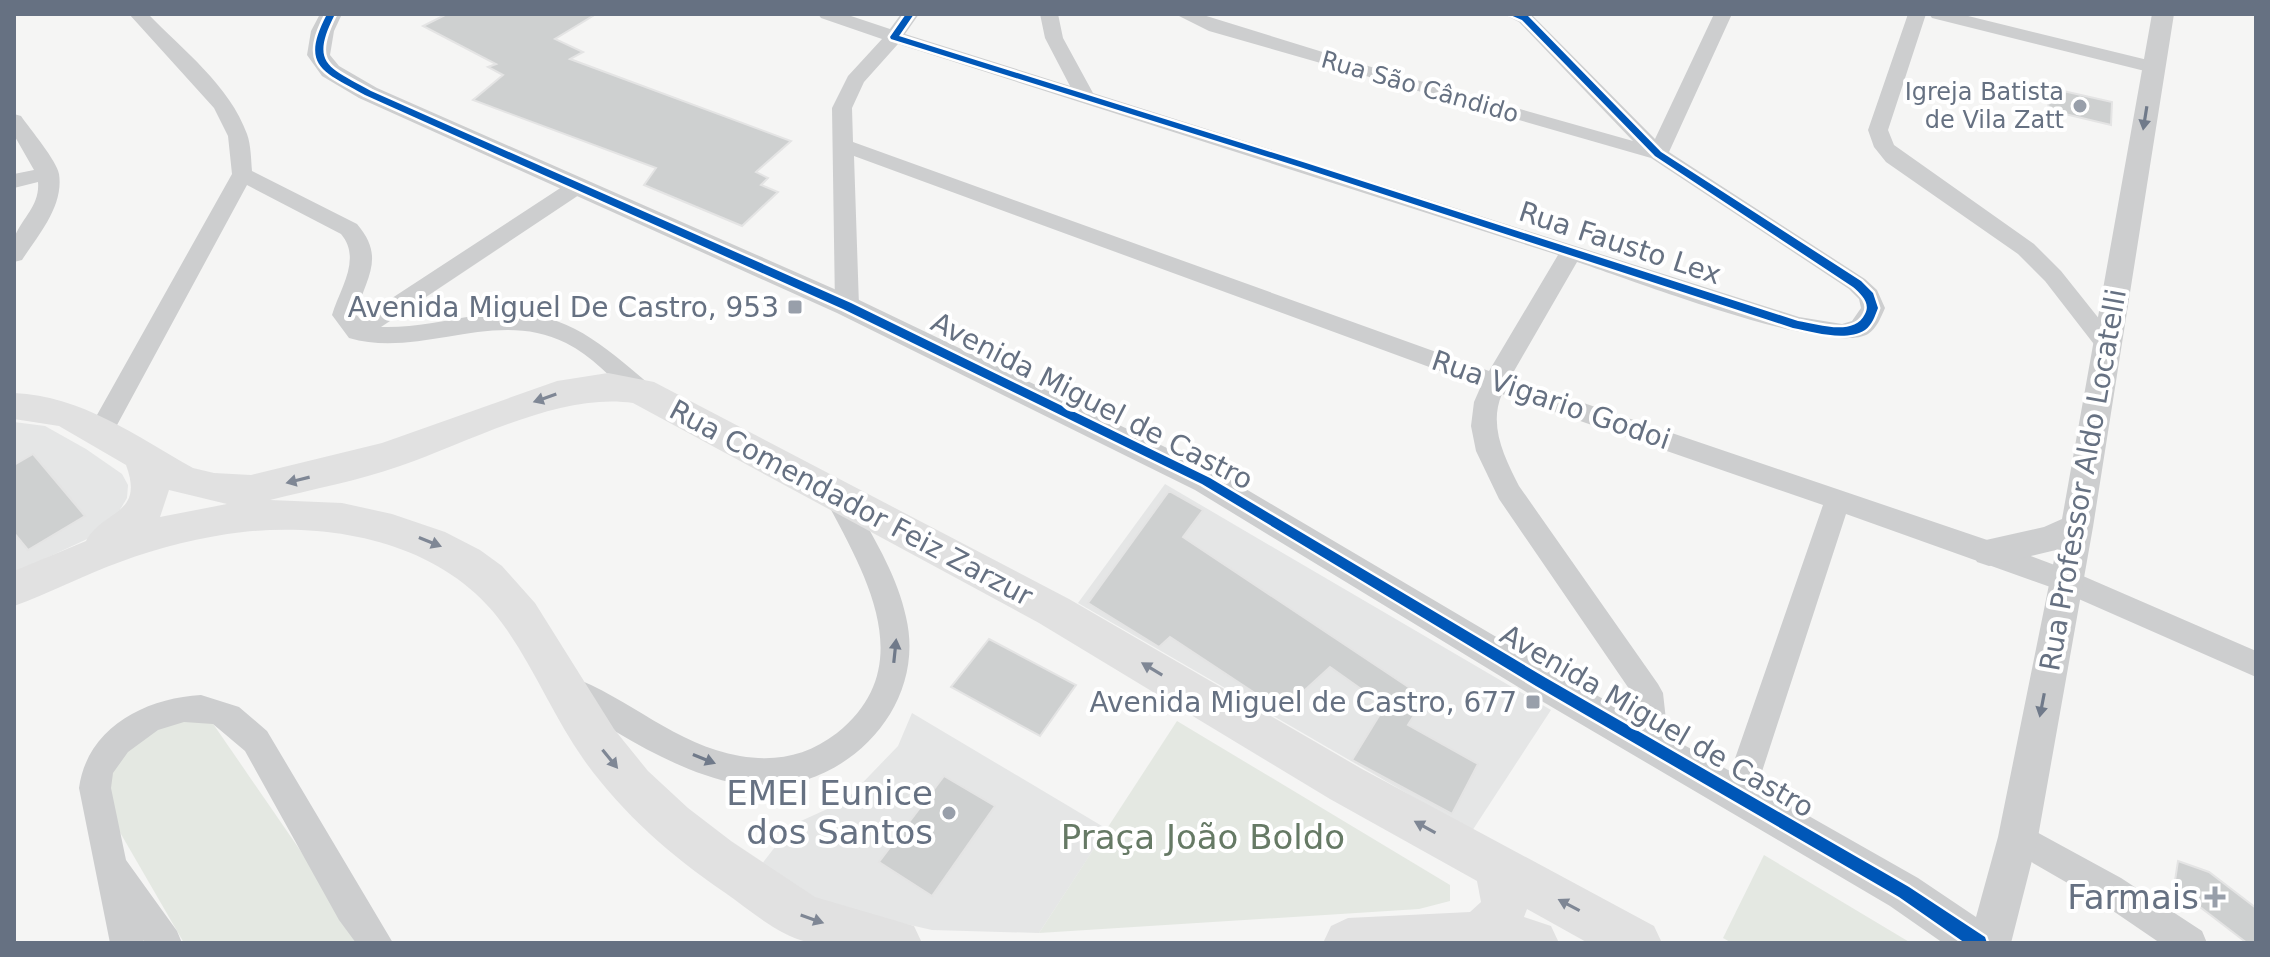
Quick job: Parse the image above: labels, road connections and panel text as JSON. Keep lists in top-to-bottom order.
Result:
{
  "streets": {
    "main road": ["Rua Comendador Feiz Zarzur"],
    "street": [
      "Rua São Cândido",
      "Rua Fausto Lex",
      "Rua Vigario Godoi",
      "Avenida Miguel de Castro",
      "Rua Professor Aldo Locatelli"
    ]
  },
  "crossings": [
    ["Rua São Cândido", "Rua Fausto Lex"],
    ["Rua Vigario Godoi", "Rua Professor Aldo Locatelli"]
  ],
  "one_way": ["Rua Comendador Feiz Zarzur"],
  "parks": ["Praça João Boldo"],
  "places": {
    "other": ["Igreja Batista de Vila Zatt", "EMEI Eunice dos Santos"],
    "transit": ["Avenida Miguel De Castro, 953", "Avenida Miguel de Castro, 677"],
    "health": ["Farmais"]
  }
}
